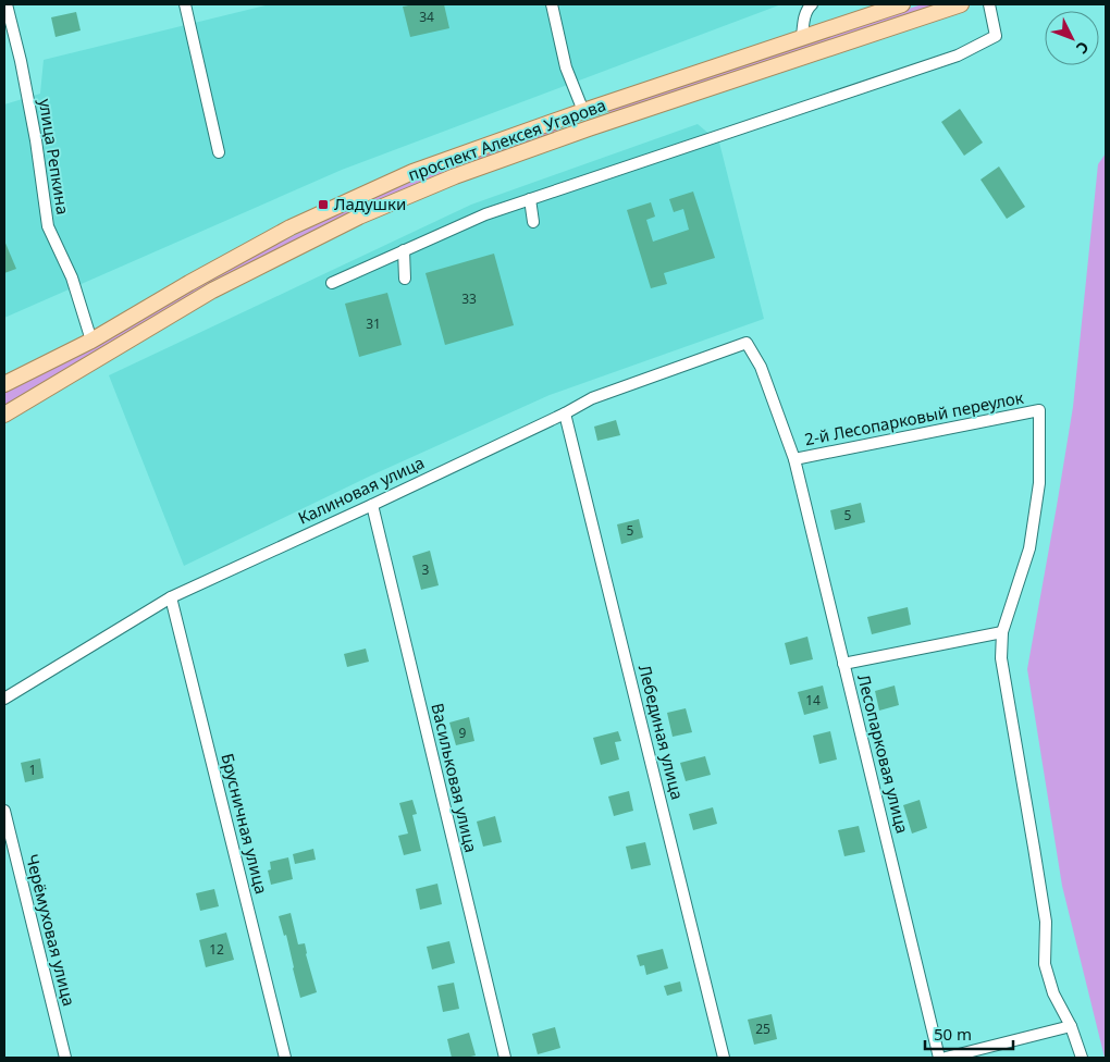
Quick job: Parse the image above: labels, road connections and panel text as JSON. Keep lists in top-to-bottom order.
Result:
{
  "streets": {
    "main road": ["проспект Алексея Угарова"],
    "street": [
      "улица Репкина",
      "2-й Лесопарковый переулок",
      "Калиновая улица",
      "Лебединая улица",
      "Лесопарковая улица",
      "Васильковая улица",
      "Брусничная улица",
      "Черёмуховая улица"
    ]
  },
  "crossings": [
    ["проспект Алексея Угарова", "улица Репкина"],
    ["2-й Лесопарковый переулок", "Лесопарковая улица"],
    ["Калиновая улица", "Лебединая улица"],
    ["Калиновая улица", "Лесопарковая улица"],
    ["Калиновая улица", "Васильковая улица"],
    ["Калиновая улица", "Брусничная улица"]
  ],
  "places": {
    "transit": ["Ладушки"]
  },
  "house_numbers": [
    "34",
    "33",
    "31",
    "5",
    "5",
    "3",
    "14",
    "9",
    "1",
    "12",
    "25"
  ],
  "scale_bar": "50 m",
  "north": "bottom right"
}
